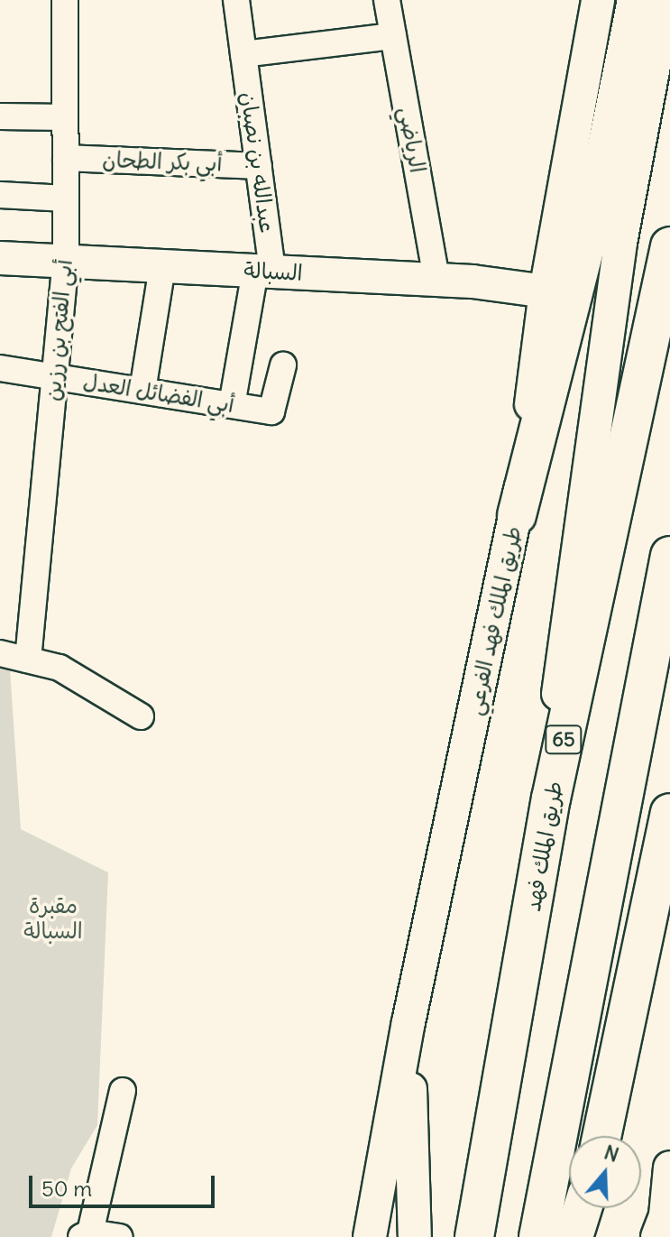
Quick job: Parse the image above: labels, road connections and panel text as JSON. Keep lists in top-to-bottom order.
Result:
{
  "streets": {
    "highway": ["65", "طريق الملك فهد"],
    "main road": ["السبالة", "طريق الملك فهد الفرعي"],
    "street": [
      "الرياضي",
      "أبي بكر الطحان",
      "عبدالله بن نصبان",
      "أبي الفتح بن رزين",
      "أبي الفضائل العدل"
    ]
  },
  "crossings": [
    ["الرياضي", "السبالة"],
    ["أبي بكر الطحان", "عبدالله بن نصبان"],
    ["أبي بكر الطحان", "أبي الفتح بن رزين"],
    ["عبدالله بن نصبان", "السبالة"],
    ["عبدالله بن نصبان", "أبي الفضائل العدل"],
    ["السبالة", "أبي الفتح بن رزين"],
    ["السبالة", "طريق الملك فهد الفرعي"],
    ["أبي الفتح بن رزين", "أبي الفضائل العدل"]
  ],
  "parks": ["مقبرة السبالة"],
  "scale_bar": "50 m",
  "north": "top"
}
